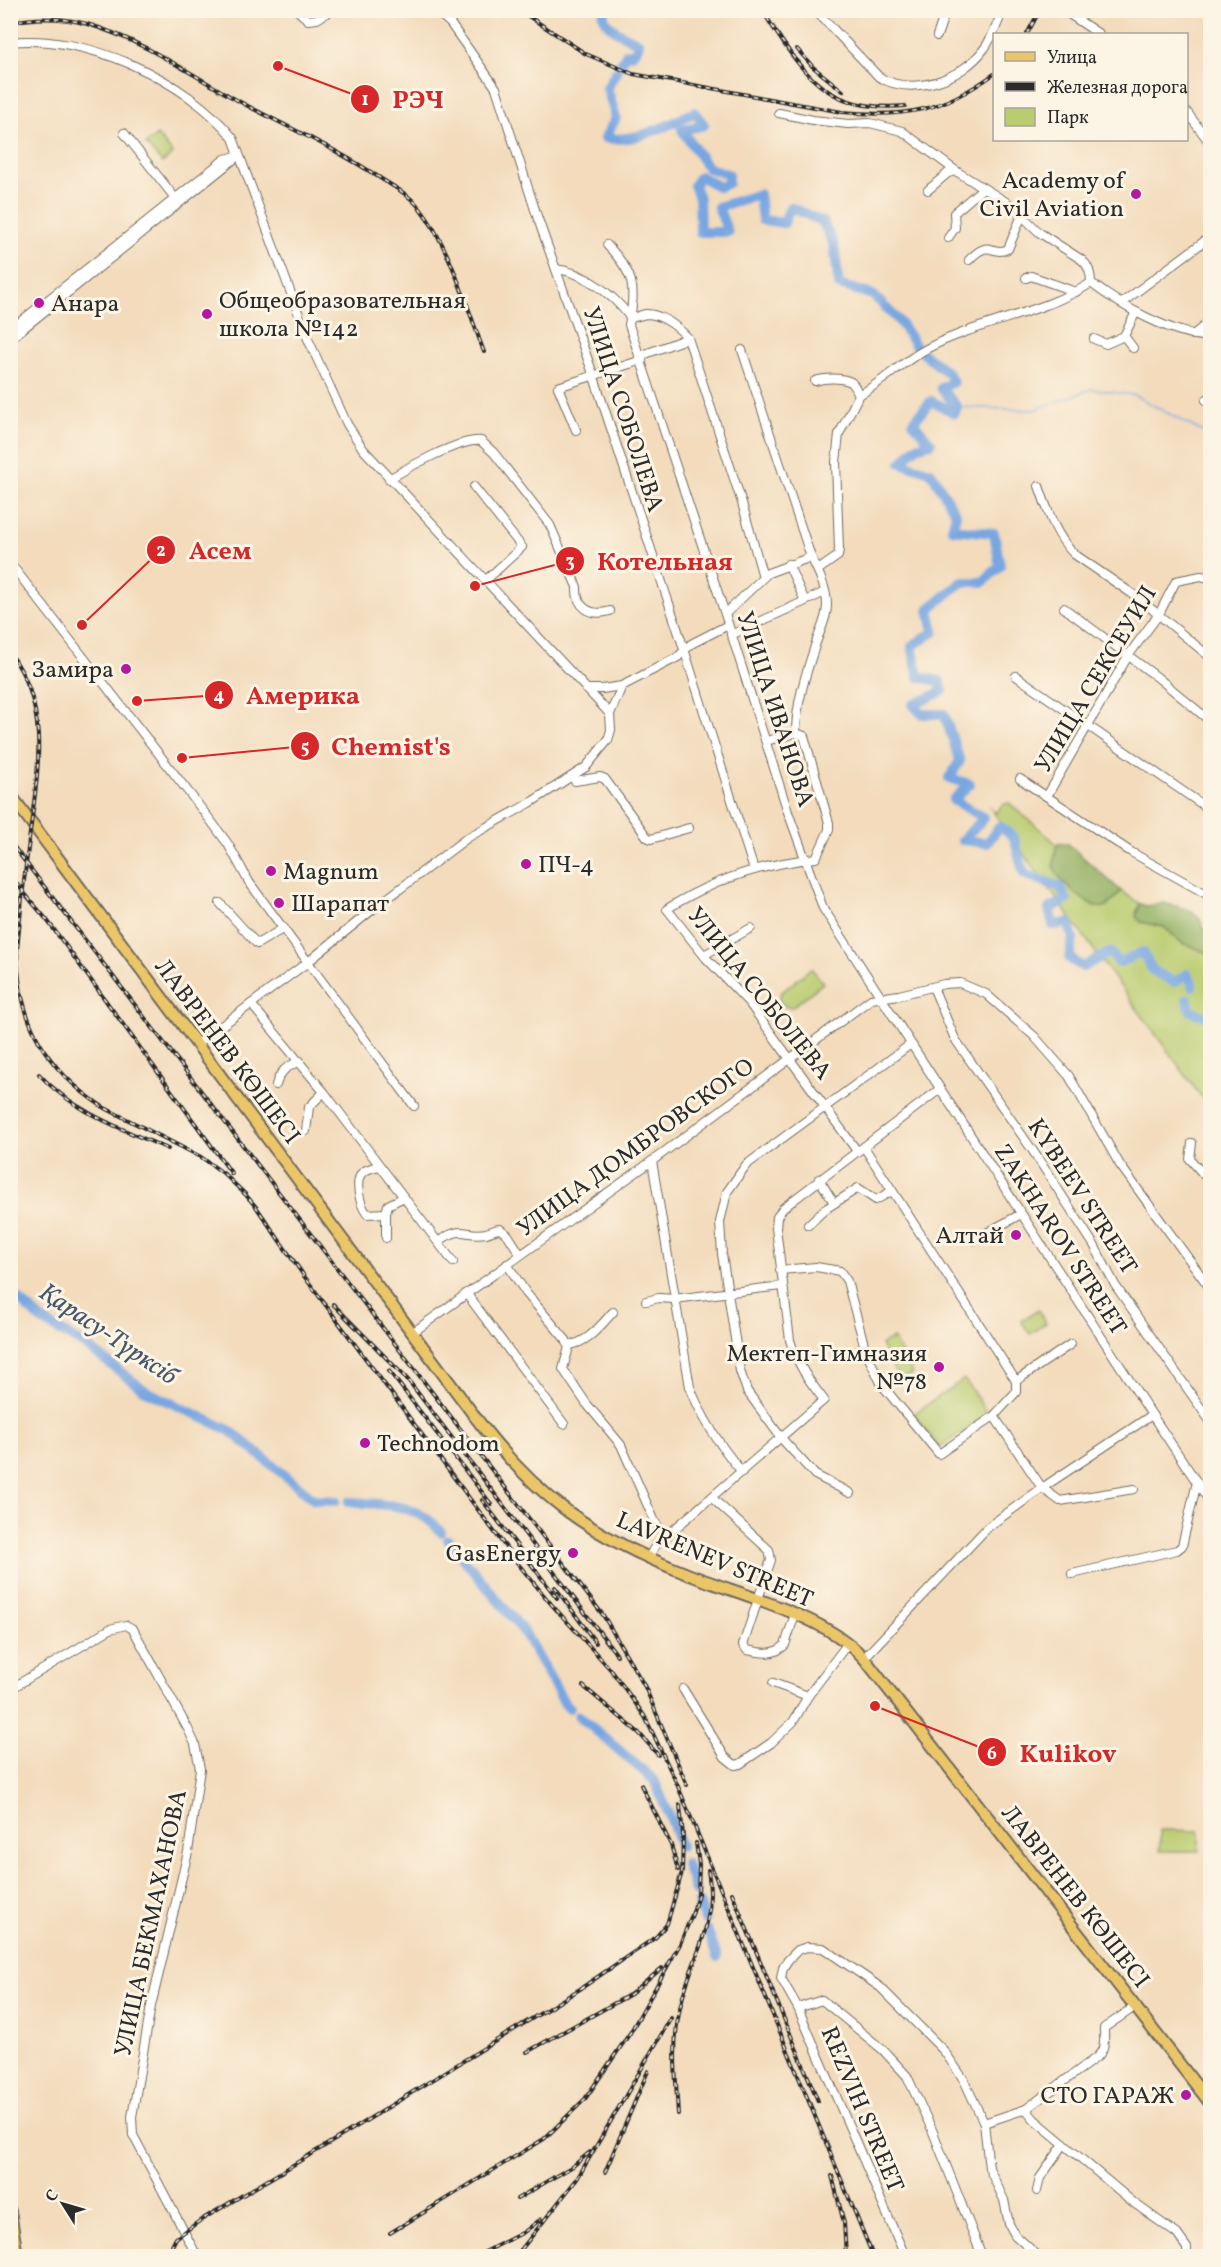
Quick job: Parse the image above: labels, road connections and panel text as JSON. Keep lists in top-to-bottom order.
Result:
{
  "streets": {
    "main road": ["ЛАВРЕНЕВ КӨШЕСІ", "LAVRENEV STREET"],
    "street": [
      "УЛИЦА СОБОЛЕВА",
      "УЛИЦА СЕКСЕУИЛ",
      "УЛИЦА ИВАНОВА",
      "УЛИЦА ДОМБРОВСКОГО",
      "KYBEEV STREET",
      "ZAKHAROV STREET",
      "УЛИЦА БЕКМАХАНОВА",
      "REZVIH STREET"
    ]
  },
  "crossings": [
    ["УЛИЦА СОБОЛЕВА", "УЛИЦА ИВАНОВА"],
    ["УЛИЦА СОБОЛЕВА", "УЛИЦА ДОМБРОВСКОГО"],
    ["УЛИЦА ИВАНОВА", "УЛИЦА ДОМБРОВСКОГО"],
    ["УЛИЦА ИВАНОВА", "ZAKHAROV STREET"],
    ["ЛАВРЕНЕВ КӨШЕСІ", "УЛИЦА ДОМБРОВСКОГО"],
    ["ЛАВРЕНЕВ КӨШЕСІ", "LAVRENEV STREET"],
    ["УЛИЦА ДОМБРОВСКОГО", "ZAKHAROV STREET"],
    ["УЛИЦА ДОМБРОВСКОГО", "LAVRENEV STREET"]
  ],
  "water": ["Қарасу-Түрксіб"],
  "places": [
    "РЭЧ",
    "Academy of Civil Aviation",
    "Анара",
    "Общеобразовательная школа №142",
    "Котельная",
    "Асем",
    "Замира",
    "Америка",
    "Chemist's",
    "ПЧ-4",
    "Magnum",
    "Шарапат",
    "Алтай",
    "Мектеп-Гимназия №78",
    "Technodom",
    "GasEnergy",
    "Kulikov",
    "СТО ГАРАЖ"
  ],
  "legend": ["Улица", "Железная дорога", "Парк"],
  "north": "top left"
}
